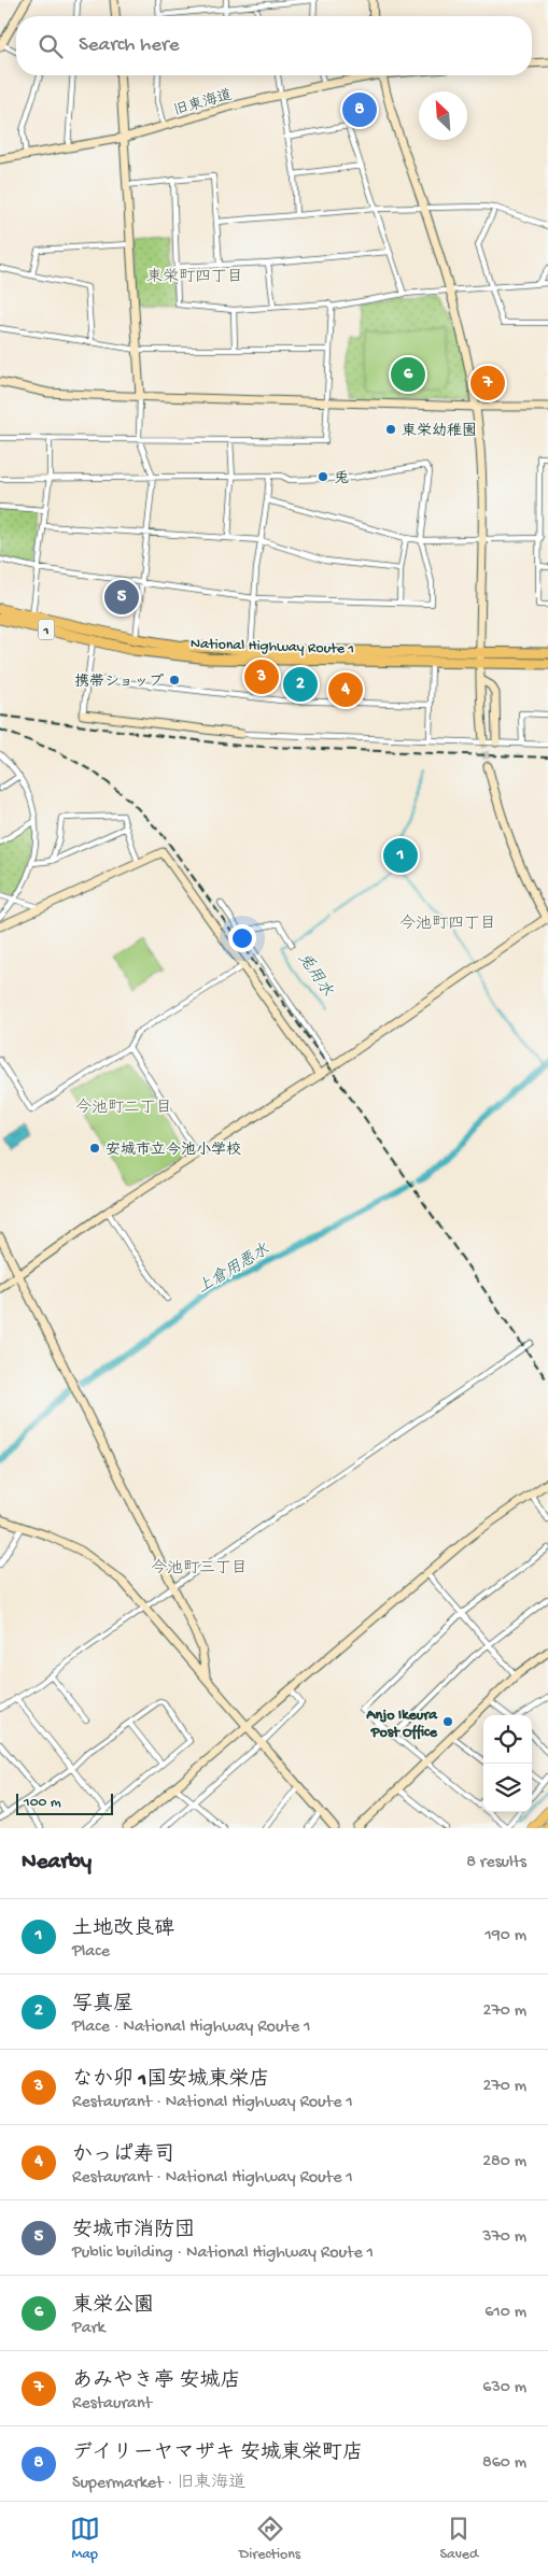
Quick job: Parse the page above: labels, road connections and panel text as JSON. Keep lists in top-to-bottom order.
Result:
{
  "streets": {
    "highway": ["1", "National Highway Route 1"],
    "street": ["旧東海道"]
  },
  "districts": [
    "東栄町四丁目",
    "今池町四丁目",
    "今池町二丁目",
    "今池町三丁目"
  ],
  "water": ["兎用水", "上倉用悪水"],
  "places": [
    "東栄幼稚園",
    "兎",
    "携帯ショップ",
    "安城市立今池小学校",
    "Anjo Ikeura Post Office"
  ],
  "scale_bar": "100 m",
  "north": "top left",
  "page": {
    "search": "Search here",
    "pins": [
      "8",
      "6",
      "7",
      "5",
      "3",
      "2",
      "4",
      "1"
    ],
    "scale": "100 m",
    "heading": ["Nearby", "8 results"],
    "list": [
      {
        "mark": "1",
        "name": "土地改良碑",
        "note": "Place",
        "value": "190 m"
      },
      {
        "mark": "2",
        "name": "写真屋",
        "note": "Place · National Highway Route 1",
        "value": "270 m"
      },
      {
        "mark": "3",
        "name": "なか卯 1国安城東栄店",
        "note": "Restaurant · National Highway Route 1",
        "value": "270 m"
      },
      {
        "mark": "4",
        "name": "かっぱ寿司",
        "note": "Restaurant · National Highway Route 1",
        "value": "280 m"
      },
      {
        "mark": "5",
        "name": "安城市消防団",
        "note": "Public building · National Highway Route 1",
        "value": "370 m"
      },
      {
        "mark": "6",
        "name": "東栄公園",
        "note": "Park",
        "value": "610 m"
      },
      {
        "mark": "7",
        "name": "あみやき亭 安城店",
        "note": "Restaurant",
        "value": "630 m"
      },
      {
        "mark": "8",
        "name": "デイリーヤマザキ 安城東栄町店",
        "note": "Supermarket · 旧東海道",
        "value": "860 m"
      }
    ],
    "nav": ["Map", "Directions", "Saved"]
  }
}
